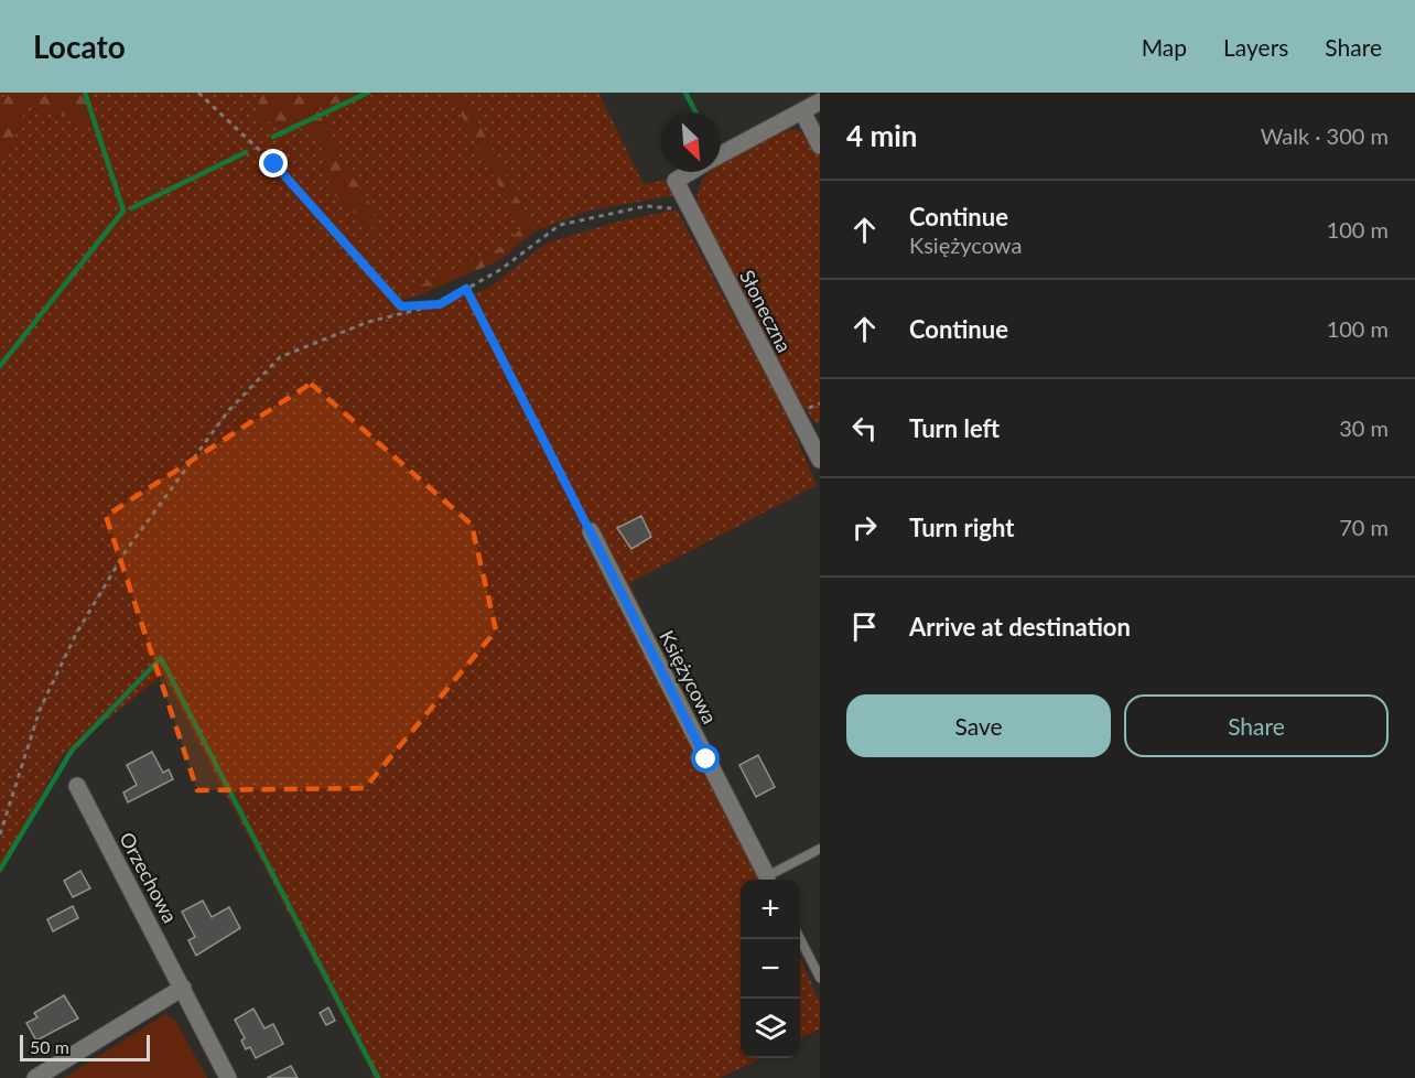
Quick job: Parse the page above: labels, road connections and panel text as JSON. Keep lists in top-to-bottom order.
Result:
{
  "streets": {
    "street": ["Słoneczna", "Księżycowa", "Orzechowa"]
  },
  "scale_bar": "50 m",
  "north": "bottom right",
  "page": {
    "header": "Locato",
    "nav": ["Map", "Layers", "Share"],
    "heading": ["4 min", "Walk · 300 m"],
    "list": [
      ["Continue", "Księżycowa", "100 m"],
      ["Continue", "100 m"],
      ["Turn left", "30 m"],
      ["Turn right", "70 m"],
      "Arrive at destination"
    ],
    "buttons": ["Save", "Share"],
    "map_buttons": ["+", "−"],
    "scale": "50 m"
  }
}
